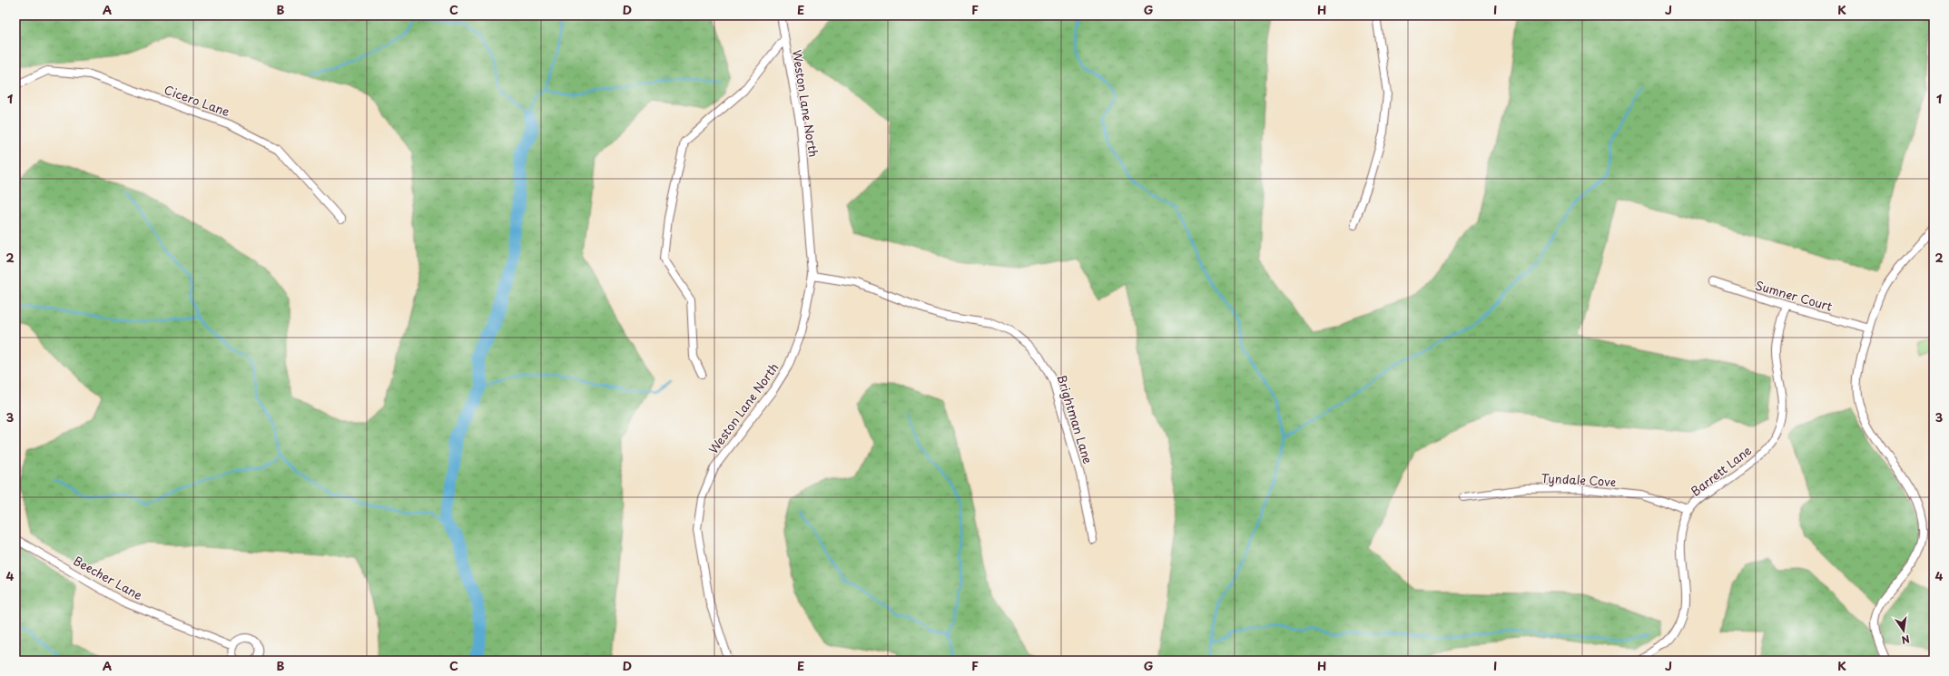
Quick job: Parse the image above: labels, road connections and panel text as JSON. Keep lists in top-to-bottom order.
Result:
{
  "streets": {
    "street": [
      "Cicero Lane",
      "Weston Lane North",
      "Sumner Court",
      "Brightman Lane",
      "Barrett Lane",
      "Tyndale Cove",
      "Beecher Lane"
    ]
  },
  "crossings": [
    ["Weston Lane North", "Brightman Lane"],
    ["Sumner Court", "Barrett Lane"],
    ["Barrett Lane", "Tyndale Cove"]
  ],
  "north": "bottom",
  "grid": {
    "columns": [
      "A",
      "B",
      "C",
      "D",
      "E",
      "F",
      "G",
      "H",
      "I",
      "J",
      "K"
    ],
    "rows": [
      "1",
      "2",
      "3",
      "4"
    ]
  }
}
